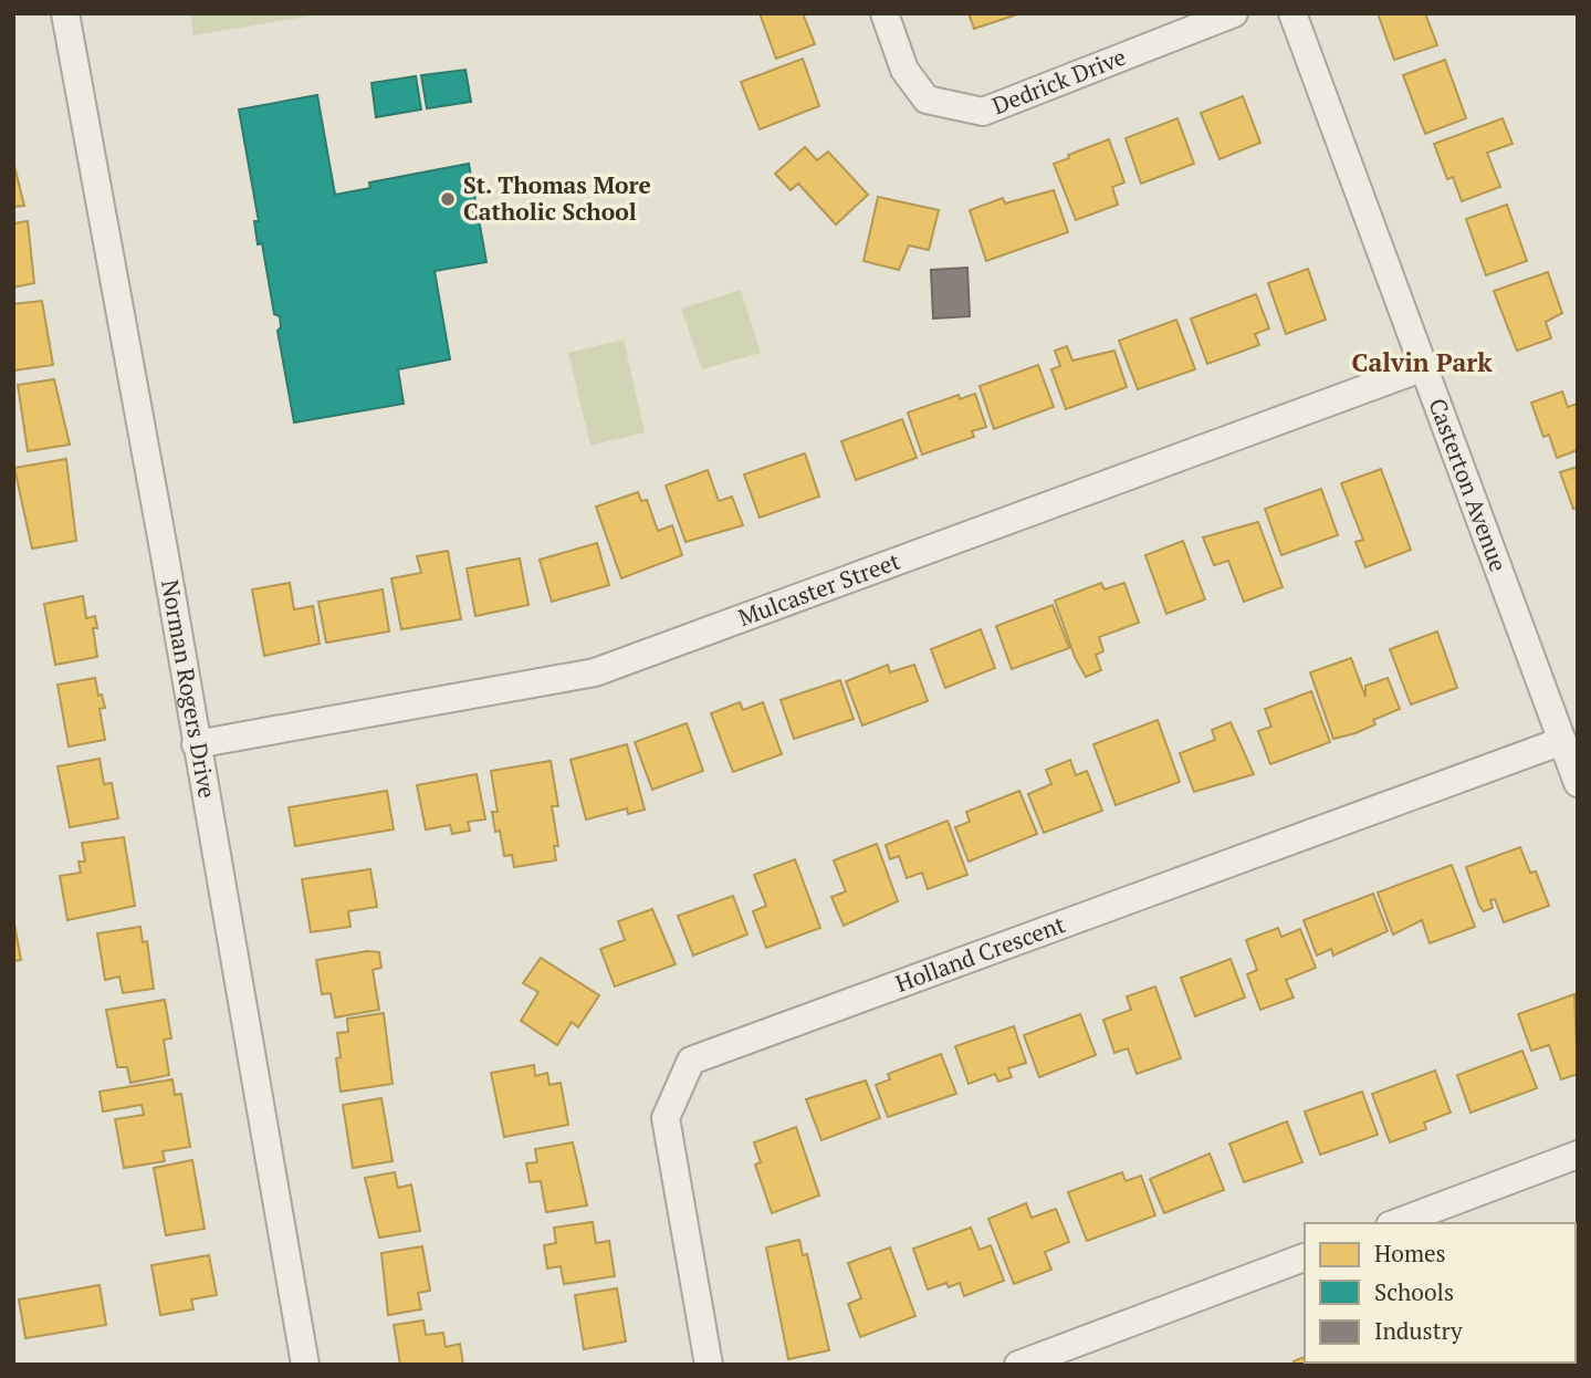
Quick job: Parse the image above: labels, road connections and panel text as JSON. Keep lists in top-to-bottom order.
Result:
{
  "streets": {
    "street": [
      "Dedrick Drive",
      "Casterton Avenue",
      "Mulcaster Street",
      "Norman Rogers Drive",
      "Holland Crescent"
    ]
  },
  "crossings": [
    ["Casterton Avenue", "Mulcaster Street"],
    ["Casterton Avenue", "Holland Crescent"],
    ["Mulcaster Street", "Norman Rogers Drive"]
  ],
  "districts": ["Calvin Park"],
  "places": ["St. Thomas More Catholic School"],
  "legend": ["Homes", "Schools", "Industry"]
}
